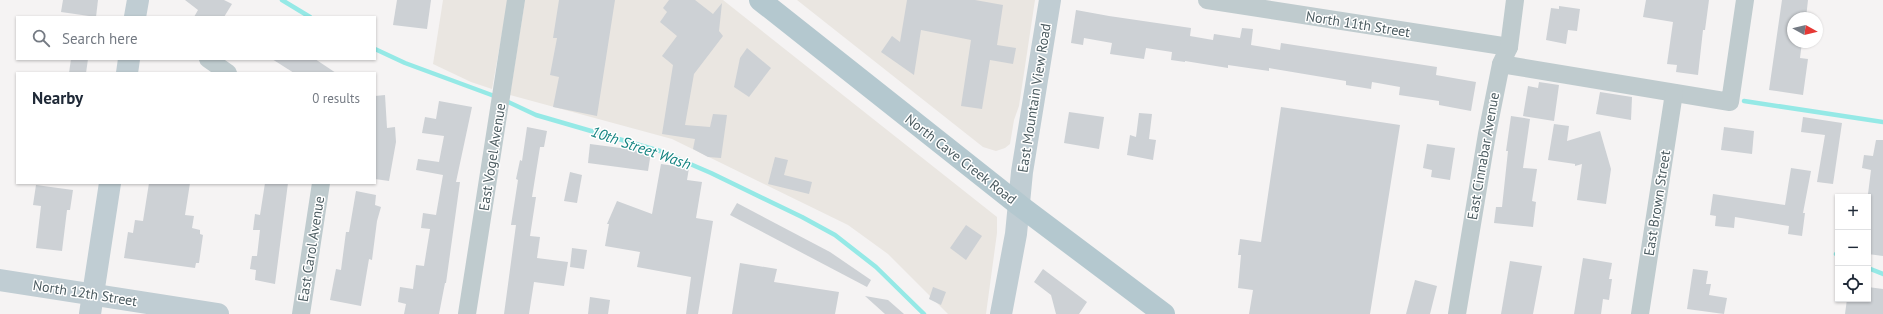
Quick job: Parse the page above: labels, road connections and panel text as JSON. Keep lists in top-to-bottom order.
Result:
{
  "streets": {
    "main road": ["North Cave Creek Road"],
    "street": [
      "North 11th Street",
      "East Mountain View Road",
      "East Cinnabar Avenue",
      "East Vogel Avenue",
      "East Brown Street",
      "East Carol Avenue",
      "North 12th Street"
    ]
  },
  "crossings": [
    ["North 11th Street", "East Cinnabar Avenue"],
    ["East Mountain View Road", "North Cave Creek Road"]
  ],
  "water": ["10th Street Wash"],
  "north": "right",
  "page": {
    "search": "Search here",
    "heading": ["Nearby", "0 results"],
    "map_buttons": ["+", "−"]
  }
}
